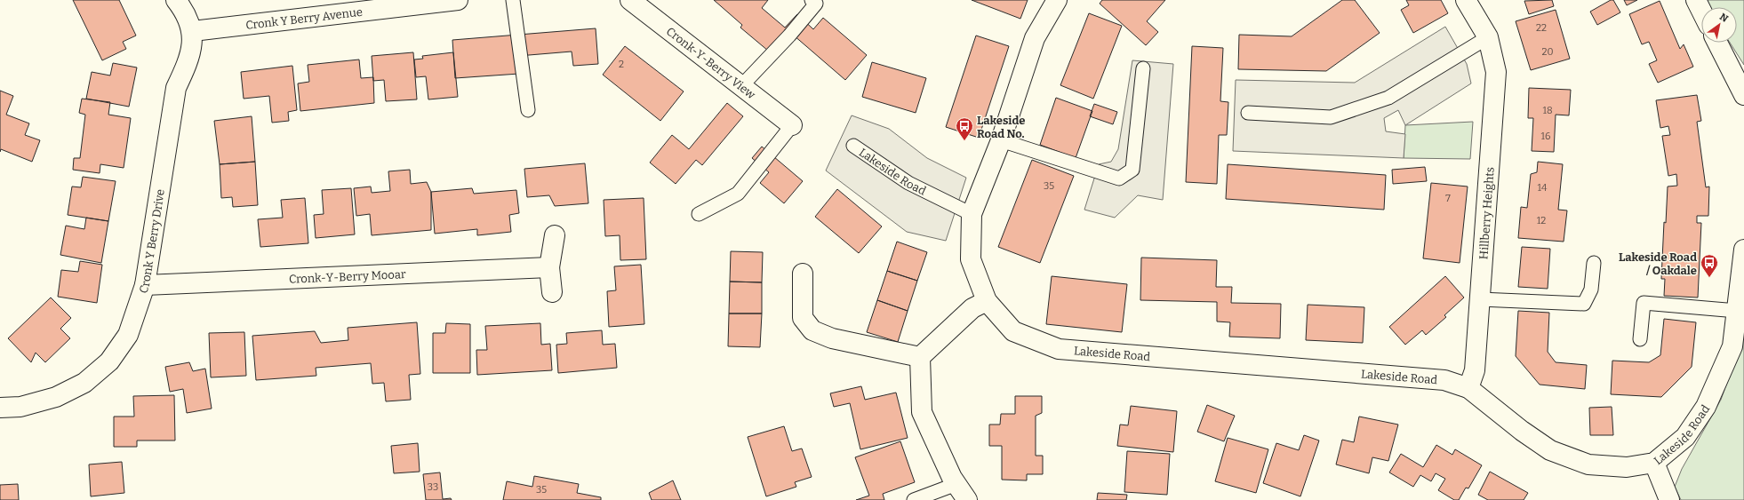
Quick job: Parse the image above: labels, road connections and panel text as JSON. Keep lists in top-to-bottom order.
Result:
{
  "streets": {
    "street": [
      "Cronk Y Berry Avenue",
      "Cronk-Y-Berry View",
      "Lakeside Road",
      "Hillberry Heights",
      "Cronk Y Berry Drive",
      "Cronk-Y-Berry Mooar"
    ]
  },
  "crossings": [
    ["Cronk Y Berry Avenue", "Cronk Y Berry Drive"],
    ["Lakeside Road", "Hillberry Heights"],
    ["Cronk Y Berry Drive", "Cronk-Y-Berry Mooar"]
  ],
  "places": {
    "bus stop": ["Lakeside Road No.", "Lakeside Road / Oakdale"]
  },
  "house_numbers": [
    "22",
    "20",
    "2",
    "18",
    "16",
    "35",
    "14",
    "7",
    "12",
    "33",
    "35"
  ],
  "north": "top right"
}
